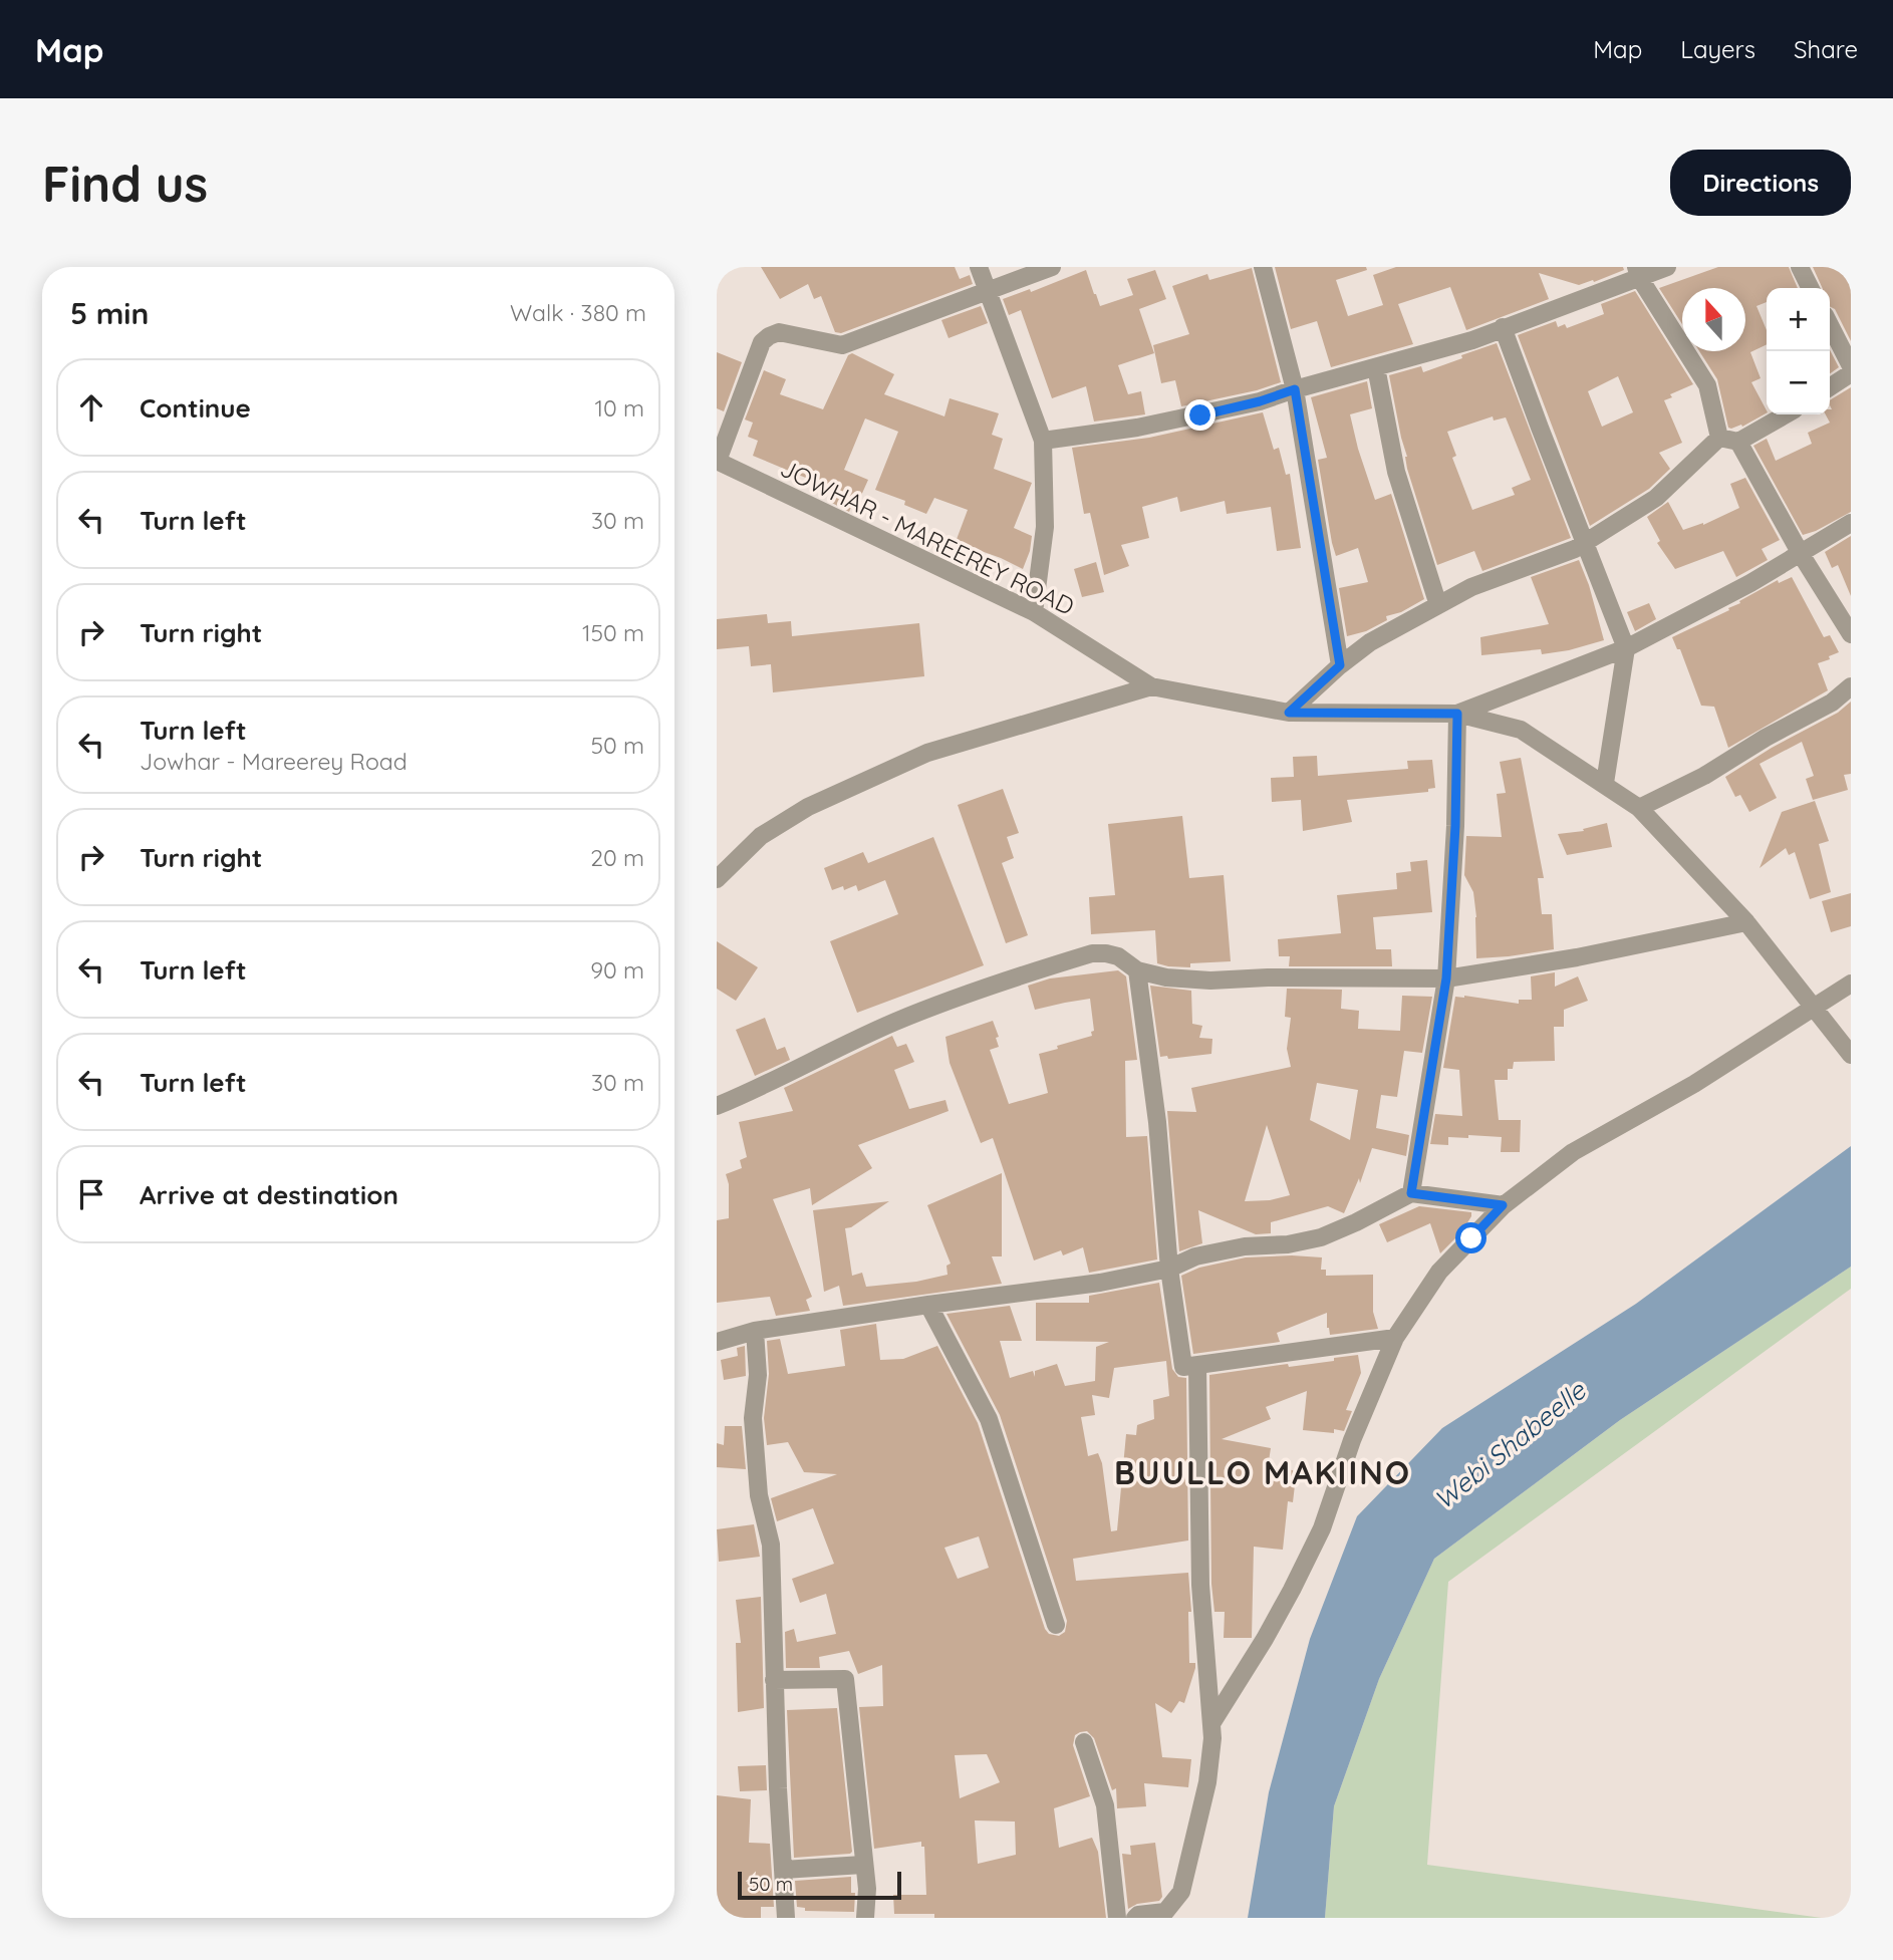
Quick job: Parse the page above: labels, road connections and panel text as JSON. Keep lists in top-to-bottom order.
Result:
{
  "streets": {
    "street": ["JOWHAR - MAREEREY ROAD"]
  },
  "districts": ["BUULLO MAKIINO"],
  "water": ["Webi Shabeelle"],
  "scale_bar": "50 m",
  "north": "top",
  "page": {
    "header": "Map",
    "nav": ["Map", "Layers", "Share"],
    "buttons": "Directions",
    "title": "Find us",
    "heading": ["5 min", "Walk · 380 m"],
    "map_buttons": ["+", "−"],
    "list": [
      ["Continue", "10 m"],
      ["Turn left", "30 m"],
      ["Turn right", "150 m"],
      ["Turn left", "Jowhar - Mareerey Road", "50 m"],
      ["Turn right", "20 m"],
      ["Turn left", "90 m"],
      ["Turn left", "30 m"],
      "Arrive at destination"
    ],
    "scale": "50 m"
  }
}
